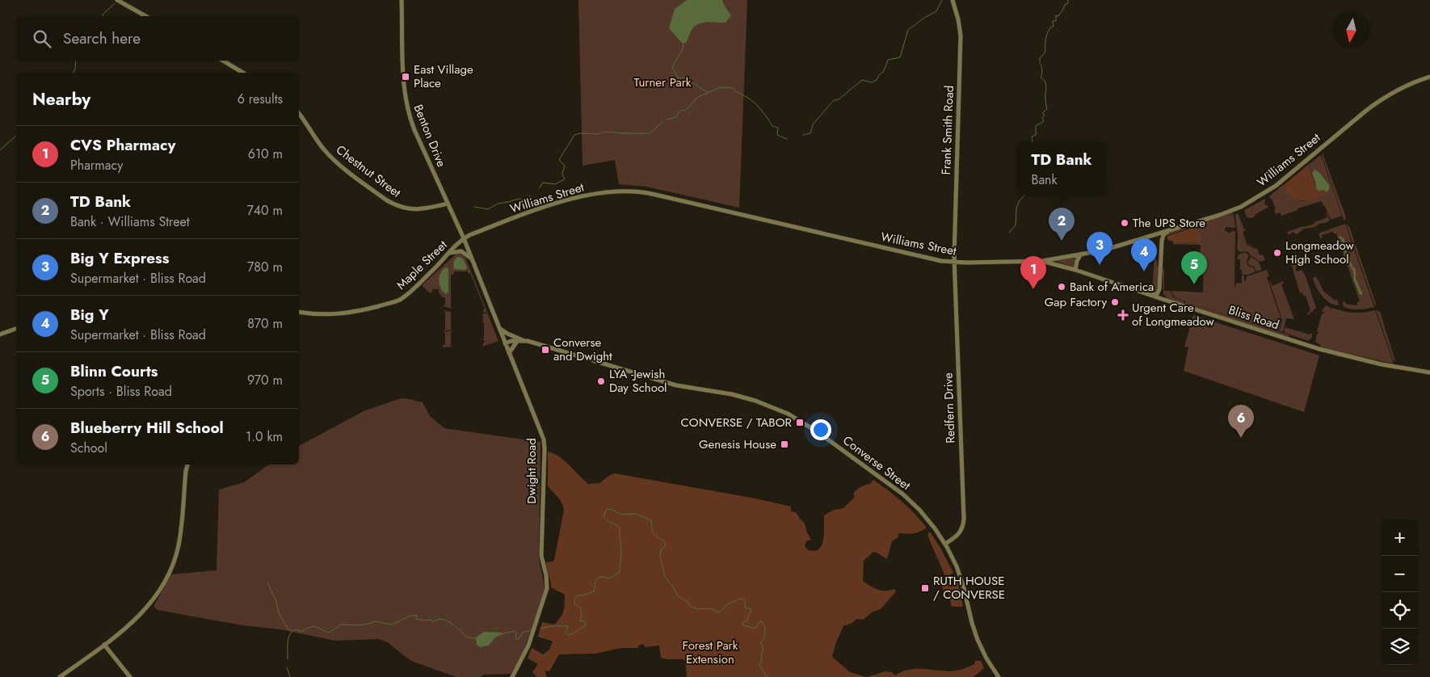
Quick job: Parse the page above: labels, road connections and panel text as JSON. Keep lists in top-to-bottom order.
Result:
{
  "streets": {
    "main road": [
      "Frank Smith Road",
      "Benton Drive",
      "Williams Street",
      "Chestnut Street",
      "Maple Street",
      "Bliss Road",
      "Redfern Drive",
      "Converse Street",
      "Dwight Road"
    ]
  },
  "crossings": [
    ["Frank Smith Road", "Williams Street"],
    ["Frank Smith Road", "Redfern Drive"],
    ["Benton Drive", "Chestnut Street"],
    ["Benton Drive", "Dwight Road"],
    ["Williams Street", "Maple Street"],
    ["Williams Street", "Bliss Road"],
    ["Williams Street", "Redfern Drive"],
    ["Williams Street", "Dwight Road"],
    ["Chestnut Street", "Dwight Road"],
    ["Maple Street", "Dwight Road"],
    ["Redfern Drive", "Converse Street"],
    ["Converse Street", "Dwight Road"]
  ],
  "parks": ["Turner Park", "Forest Park Extension"],
  "places": {
    "transit": [
      "East Village Place",
      "Converse and Dwight",
      "CONVERSE / TABOR",
      "Genesis House",
      "RUTH HOUSE / CONVERSE"
    ],
    "other": [
      "The UPS Store",
      "Longmeadow High School",
      "Bank of America",
      "Gap Factory",
      "LYA -Jewish Day School"
    ],
    "health": ["Urgent Care of Longmeadow"]
  },
  "north": "bottom",
  "page": {
    "search": "Search here",
    "heading": ["Nearby", "6 results"],
    "list": [
      {
        "mark": "1",
        "name": "CVS Pharmacy",
        "note": "Pharmacy",
        "value": "610 m"
      },
      {
        "mark": "2",
        "name": "TD Bank",
        "note": "Bank · Williams Street",
        "value": "740 m"
      },
      {
        "mark": "3",
        "name": "Big Y Express",
        "note": "Supermarket · Bliss Road",
        "value": "780 m"
      },
      {
        "mark": "4",
        "name": "Big Y",
        "note": "Supermarket · Bliss Road",
        "value": "870 m"
      },
      {
        "mark": "5",
        "name": "Blinn Courts",
        "note": "Sports · Bliss Road",
        "value": "970 m"
      },
      {
        "mark": "6",
        "name": "Blueberry Hill School",
        "note": "School",
        "value": "1.0 km"
      }
    ],
    "popup": ["TD Bank", "Bank"],
    "pins": [
      "2",
      "3",
      "4",
      "5",
      "1",
      "6"
    ],
    "map_buttons": ["+", "−"]
  }
}
